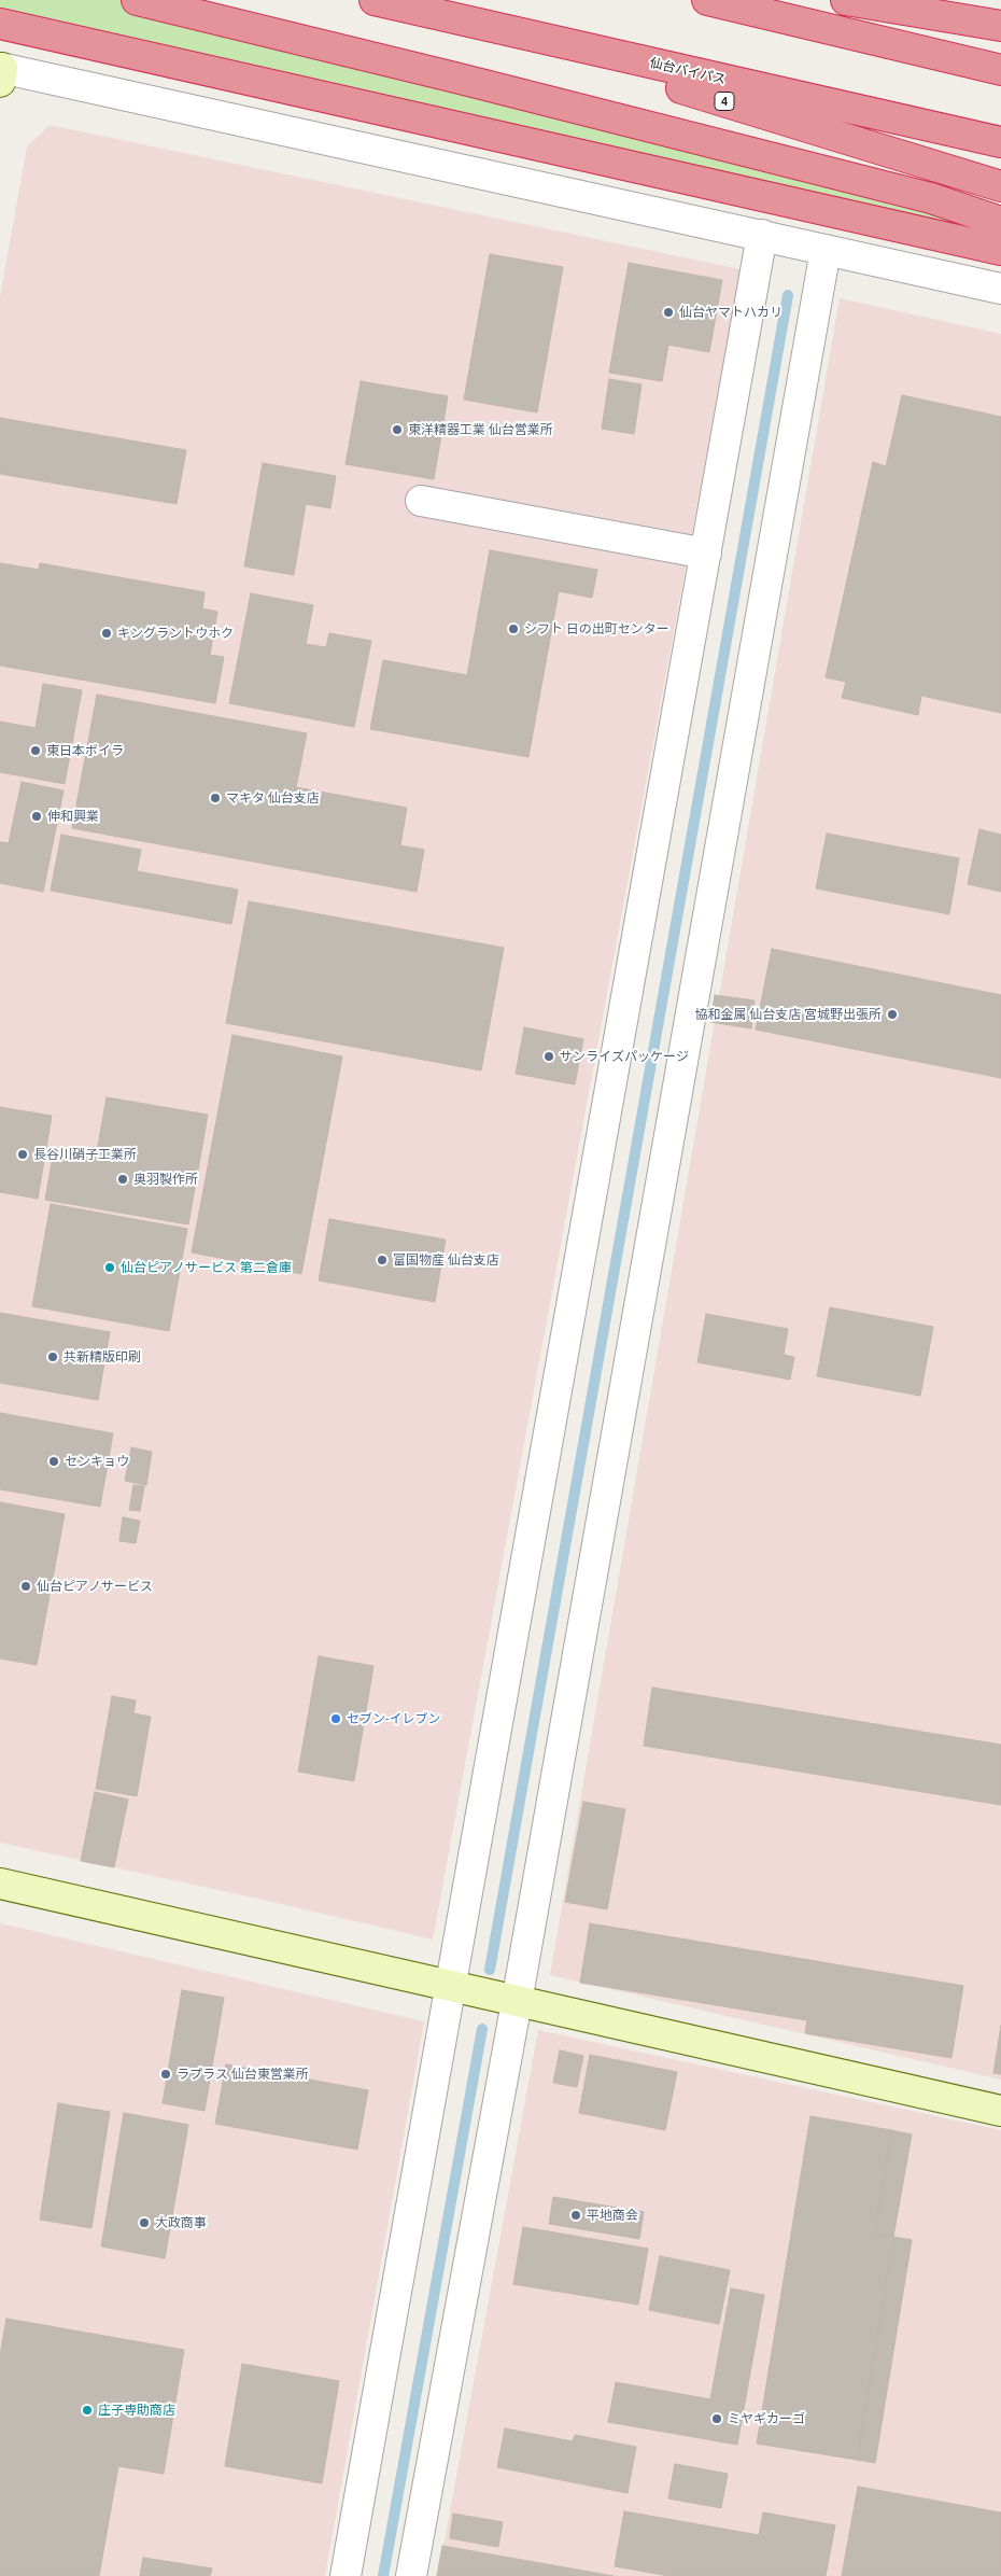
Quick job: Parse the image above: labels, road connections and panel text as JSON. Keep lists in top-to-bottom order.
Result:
{
  "streets": {
    "highway": ["仙台バイパス", "4"]
  },
  "crossings": [
    ["仙台バイパス", "4"]
  ],
  "places": [
    "仙台ヤマトハカリ",
    "東洋精器工業 仙台営業所",
    "シフト 日の出町センター",
    "キングラントウホク",
    "東日本ボイラ",
    "マキタ 仙台支店",
    "伸和興業",
    "協和金属 仙台支店 宮城野出張所",
    "サンライズパッケージ",
    "長谷川硝子工業所",
    "奥羽製作所",
    "富国物産 仙台支店",
    "仙台ピアノサービス 第二倉庫",
    "共新精版印刷",
    "センキョウ",
    "仙台ピアノサービス",
    "セブン-イレブン",
    "ラプラス 仙台東営業所",
    "平地商会",
    "大政商事",
    "庄子専助商店",
    "ミヤギカーゴ"
  ]
}
